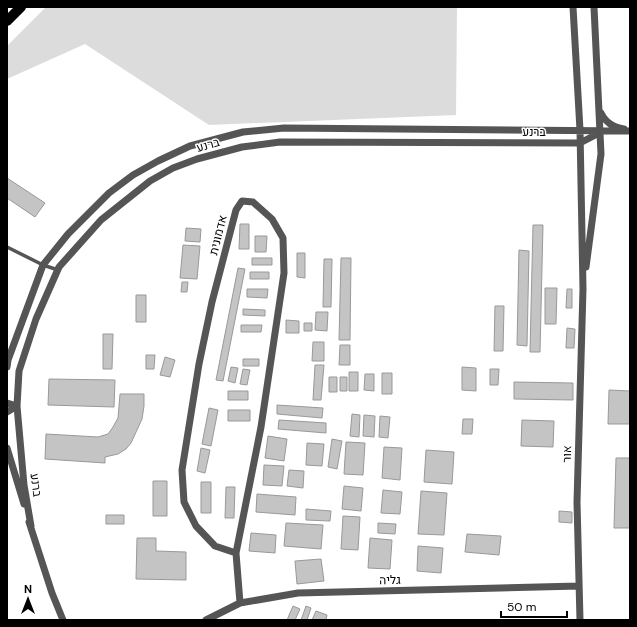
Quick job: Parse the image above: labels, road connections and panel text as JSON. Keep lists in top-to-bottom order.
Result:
{
  "streets": {
    "street": [
      "ברנע",
      "אדמונית",
      "אור",
      "גליה"
    ]
  },
  "crossings": [
    ["אדמונית", "גליה"],
    ["אור", "גליה"]
  ],
  "scale_bar": "50 m",
  "north": "top"
}
